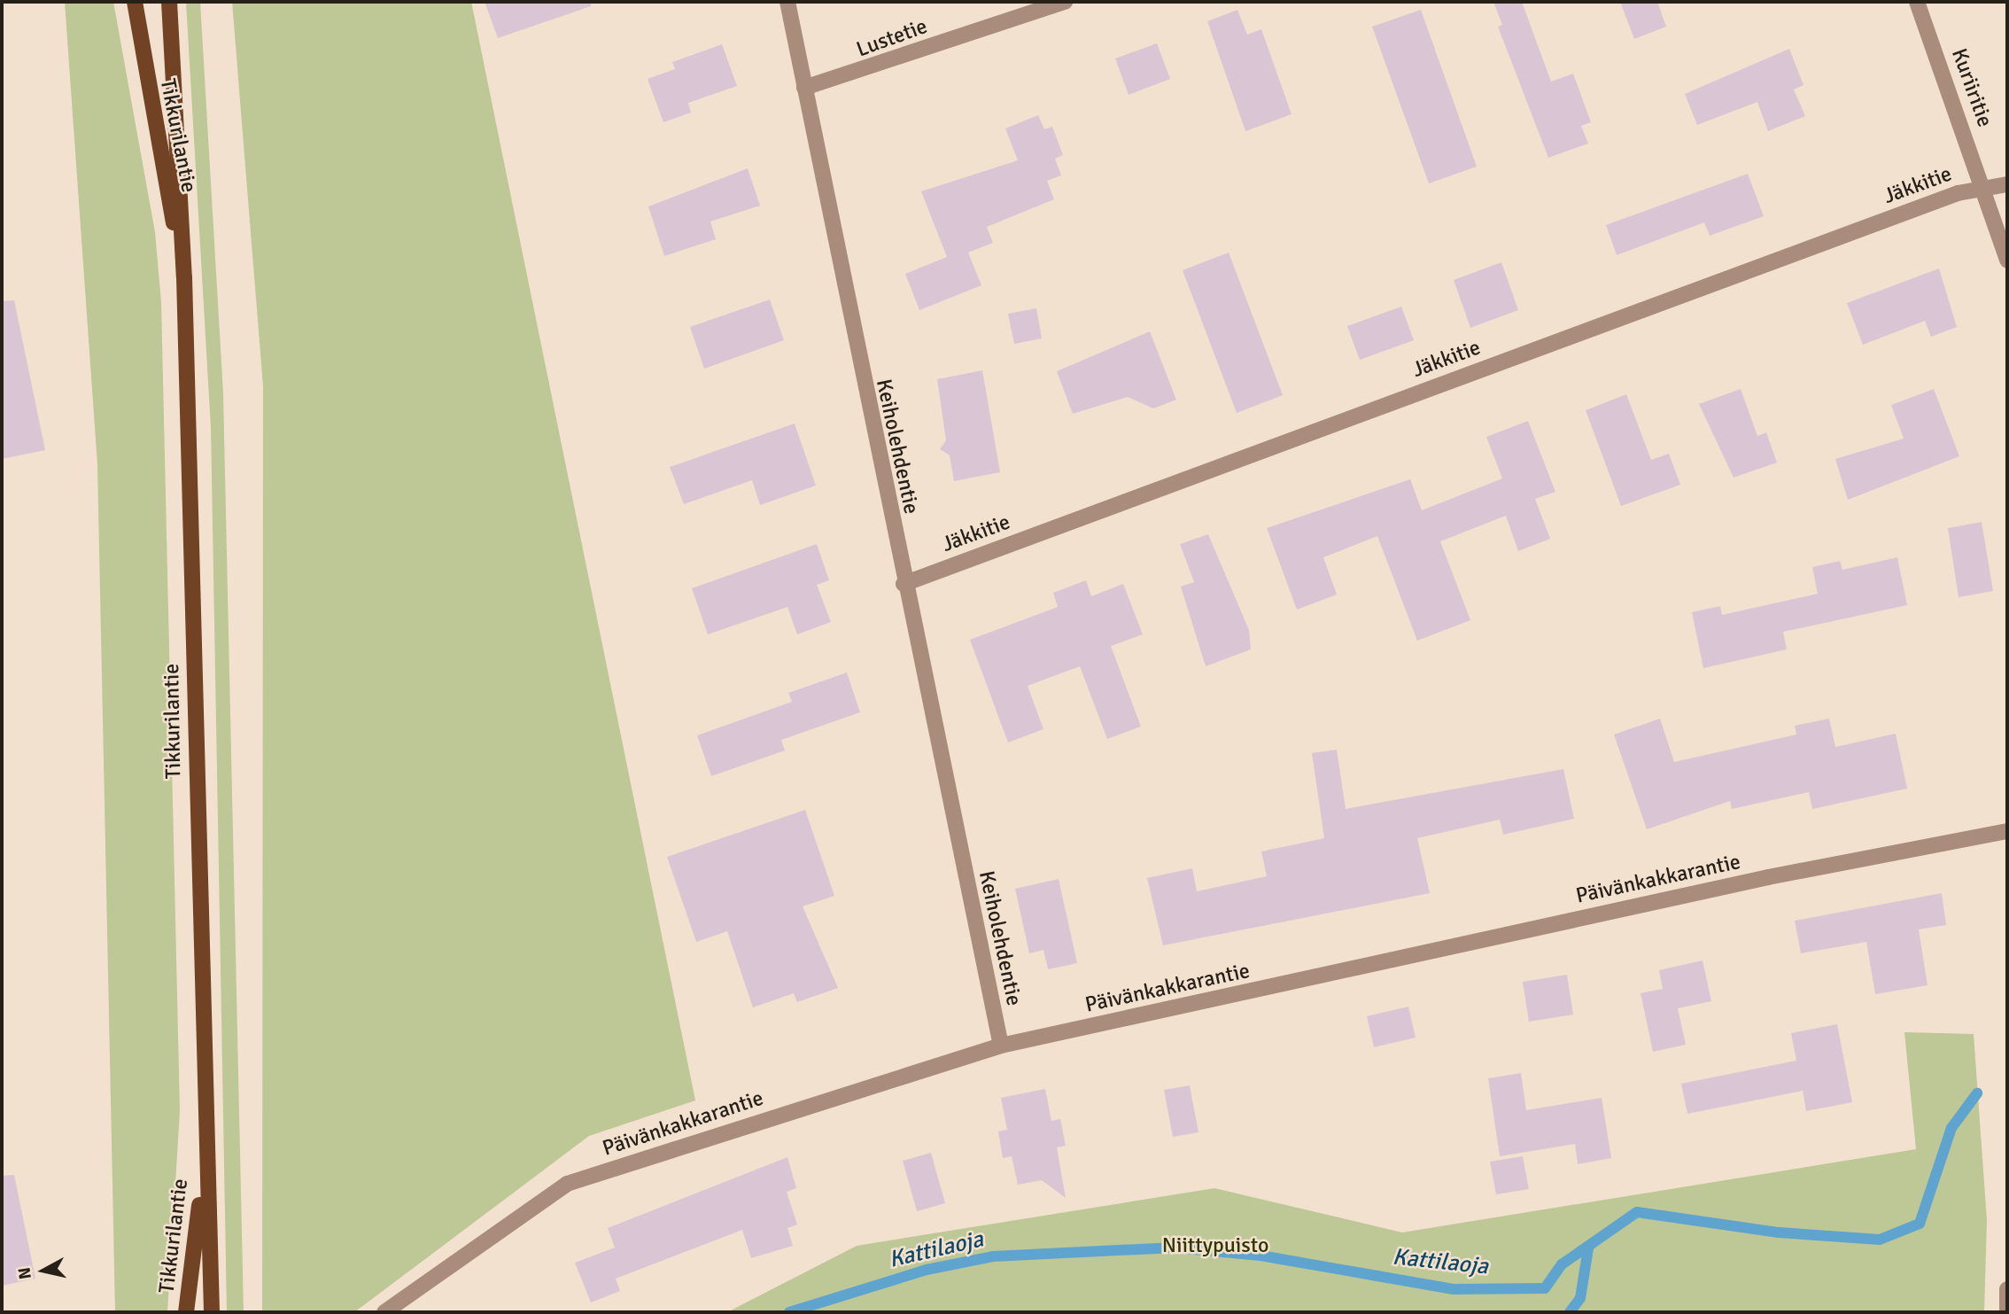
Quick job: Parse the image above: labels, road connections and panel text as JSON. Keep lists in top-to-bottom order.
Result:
{
  "streets": {
    "main road": ["Tikkurilantie"],
    "street": [
      "Lustetie",
      "Kuriiritie",
      "Jäkkitie",
      "Keiholehdentie",
      "Päivänkakkarantie"
    ]
  },
  "crossings": [
    ["Lustetie", "Keiholehdentie"],
    ["Kuriiritie", "Jäkkitie"],
    ["Jäkkitie", "Keiholehdentie"],
    ["Keiholehdentie", "Päivänkakkarantie"]
  ],
  "water": ["Kattilaoja"],
  "parks": ["Niittypuisto"],
  "north": "left"
}
